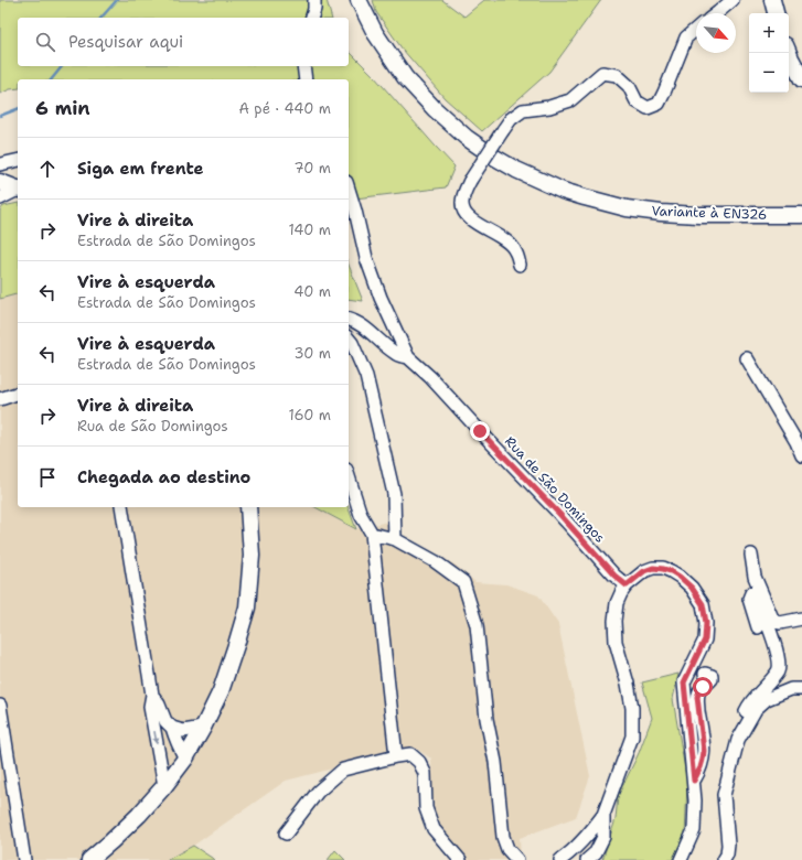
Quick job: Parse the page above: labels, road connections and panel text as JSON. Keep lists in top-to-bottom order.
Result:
{
  "streets": {
    "main road": ["Variante à EN326"],
    "street": ["Rua de São Domingos"]
  },
  "north": "bottom right",
  "page": {
    "map_buttons": ["+", "−"],
    "search": "Pesquisar aqui",
    "heading": ["6 min", "A pé · 440 m"],
    "list": [
      ["Siga em frente", "70 m"],
      ["Vire à direita", "Estrada de São Domingos", "140 m"],
      ["Vire à esquerda", "Estrada de São Domingos", "40 m"],
      ["Vire à esquerda", "Estrada de São Domingos", "30 m"],
      ["Vire à direita", "Rua de São Domingos", "160 m"],
      "Chegada ao destino"
    ]
  }
}
